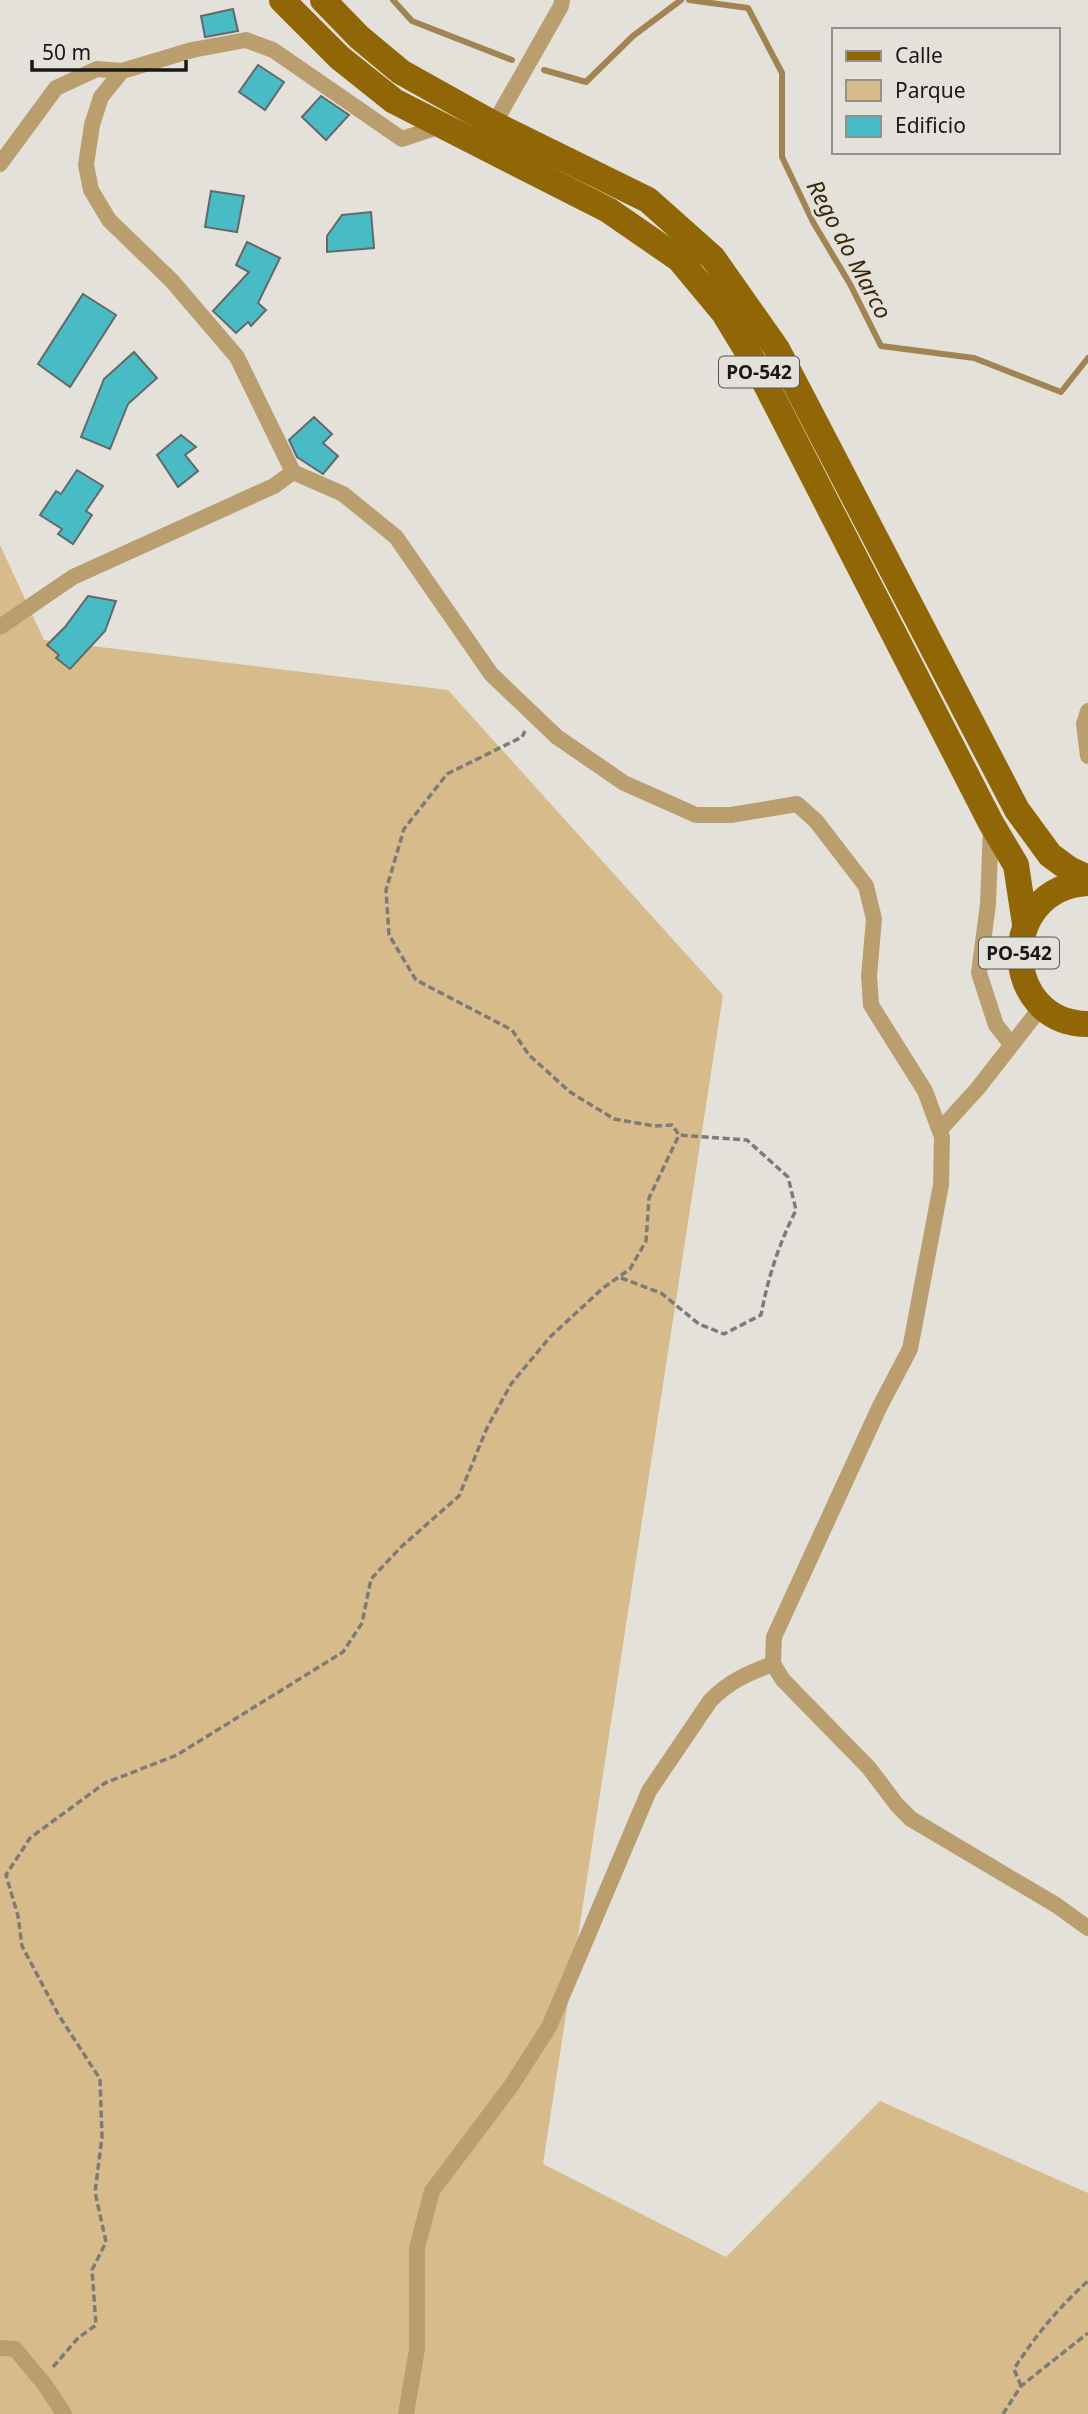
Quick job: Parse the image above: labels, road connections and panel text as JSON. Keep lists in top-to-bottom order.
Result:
{
  "streets": {
    "main road": ["PO-542"]
  },
  "water": ["Rego do Marco"],
  "legend": ["Calle", "Parque", "Edificio"],
  "scale_bar": "50 m"
}
